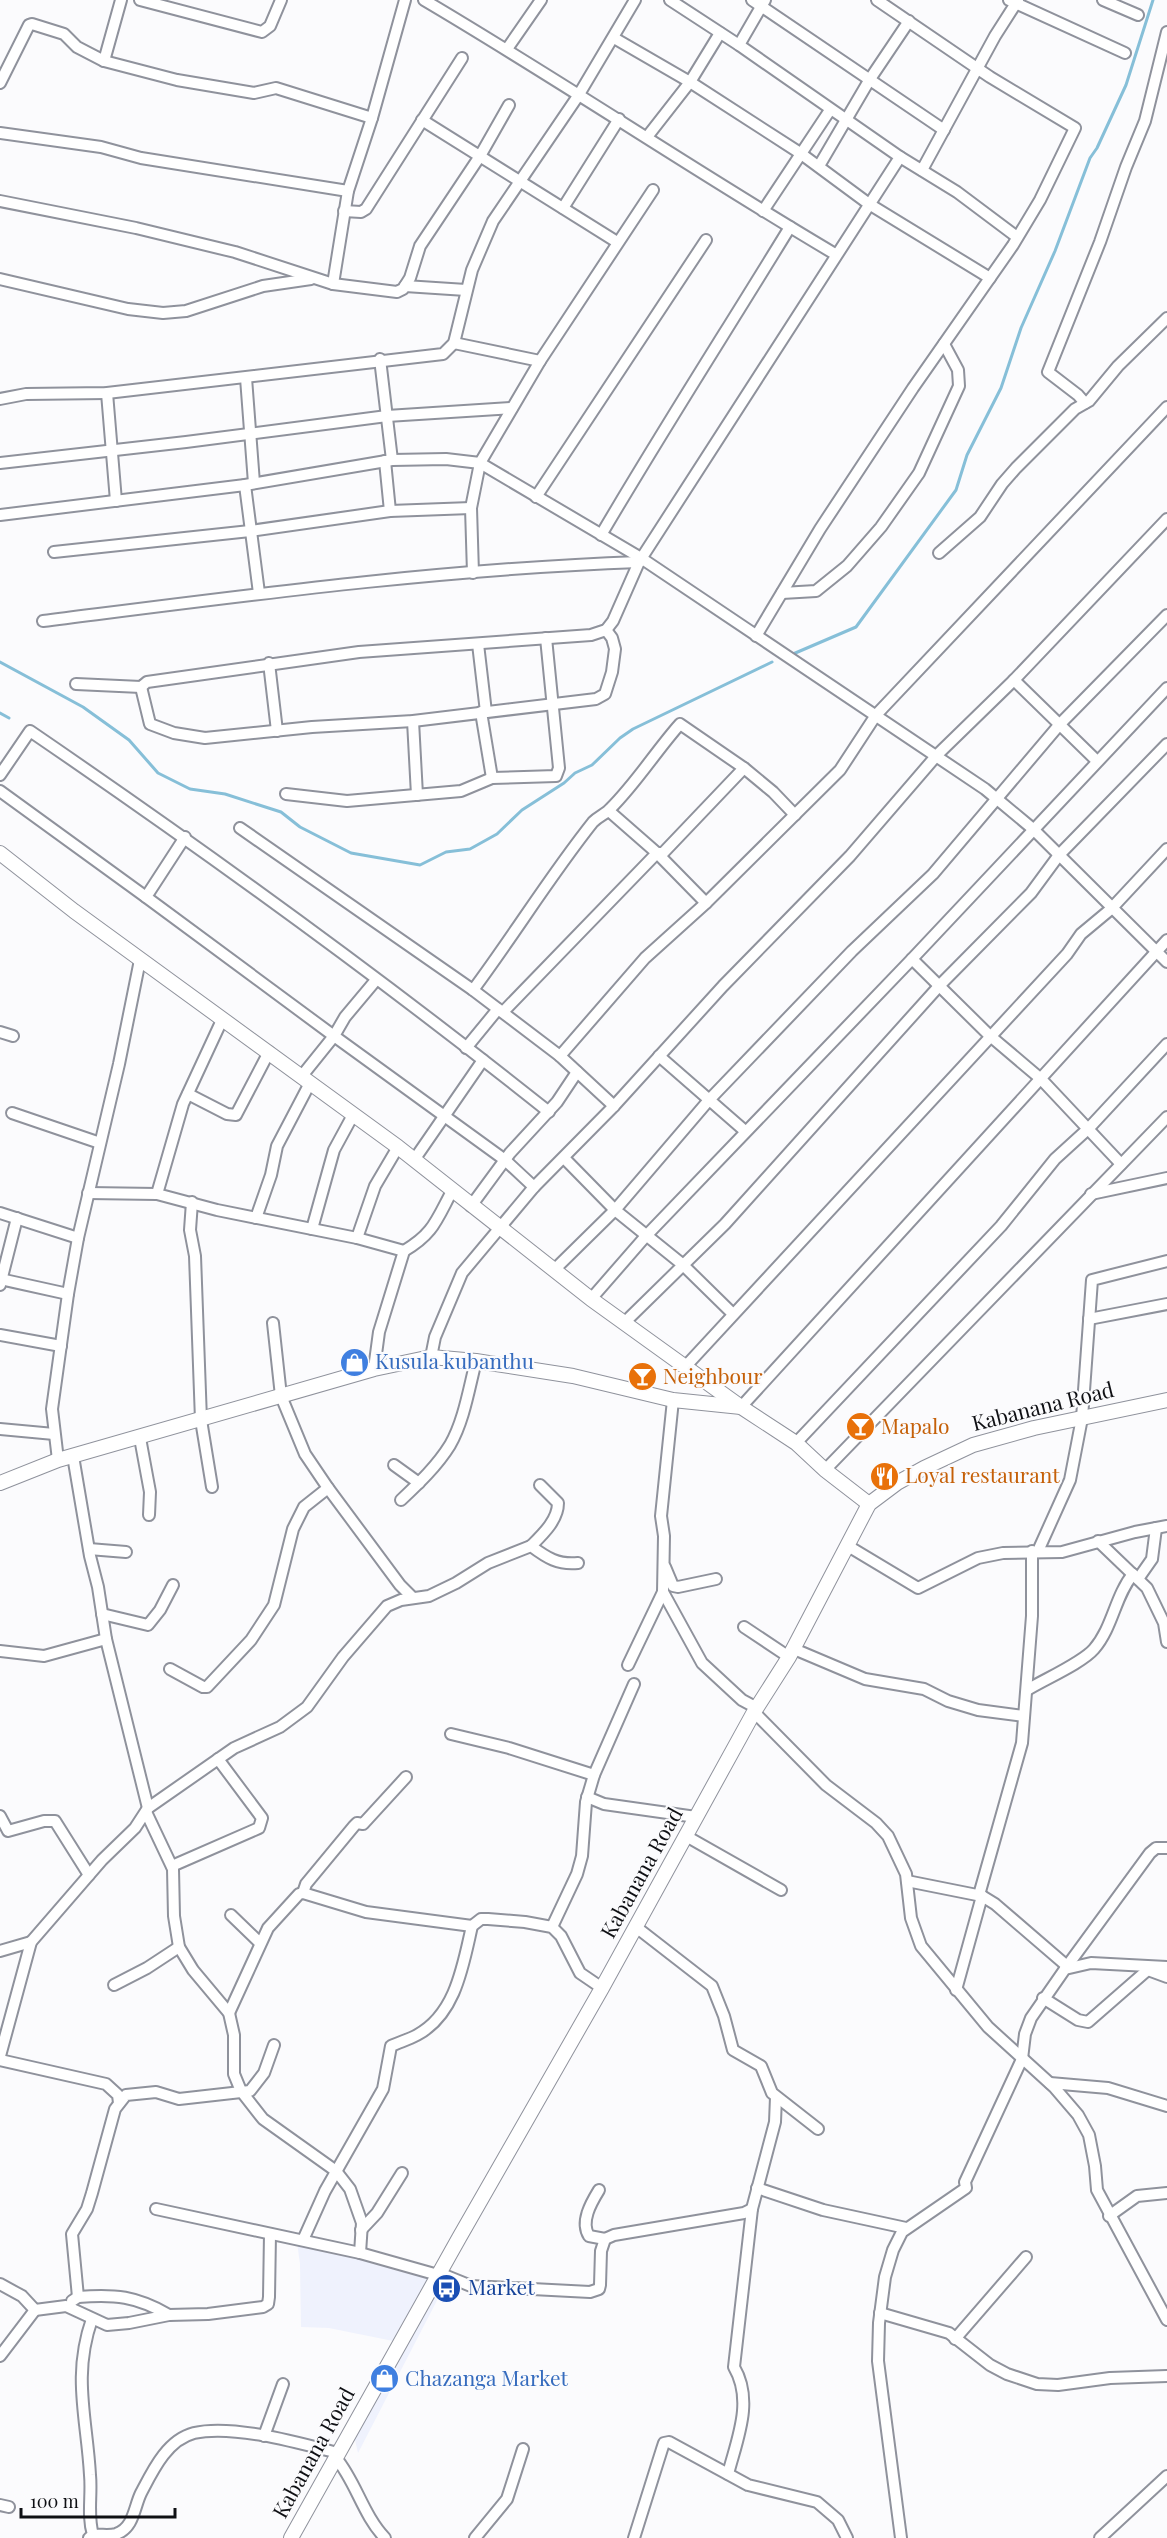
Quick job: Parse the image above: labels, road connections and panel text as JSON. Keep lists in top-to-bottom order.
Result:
{
  "streets": {
    "street": ["Kabanana Road"]
  },
  "places": {
    "shop": ["Kusula kubanthu", "Chazanga Market"],
    "bar": ["Neighbour", "Mapalo"],
    "restaurant": ["Loyal restaurant"],
    "bus stop": ["Market"]
  },
  "scale_bar": "100 m"
}
